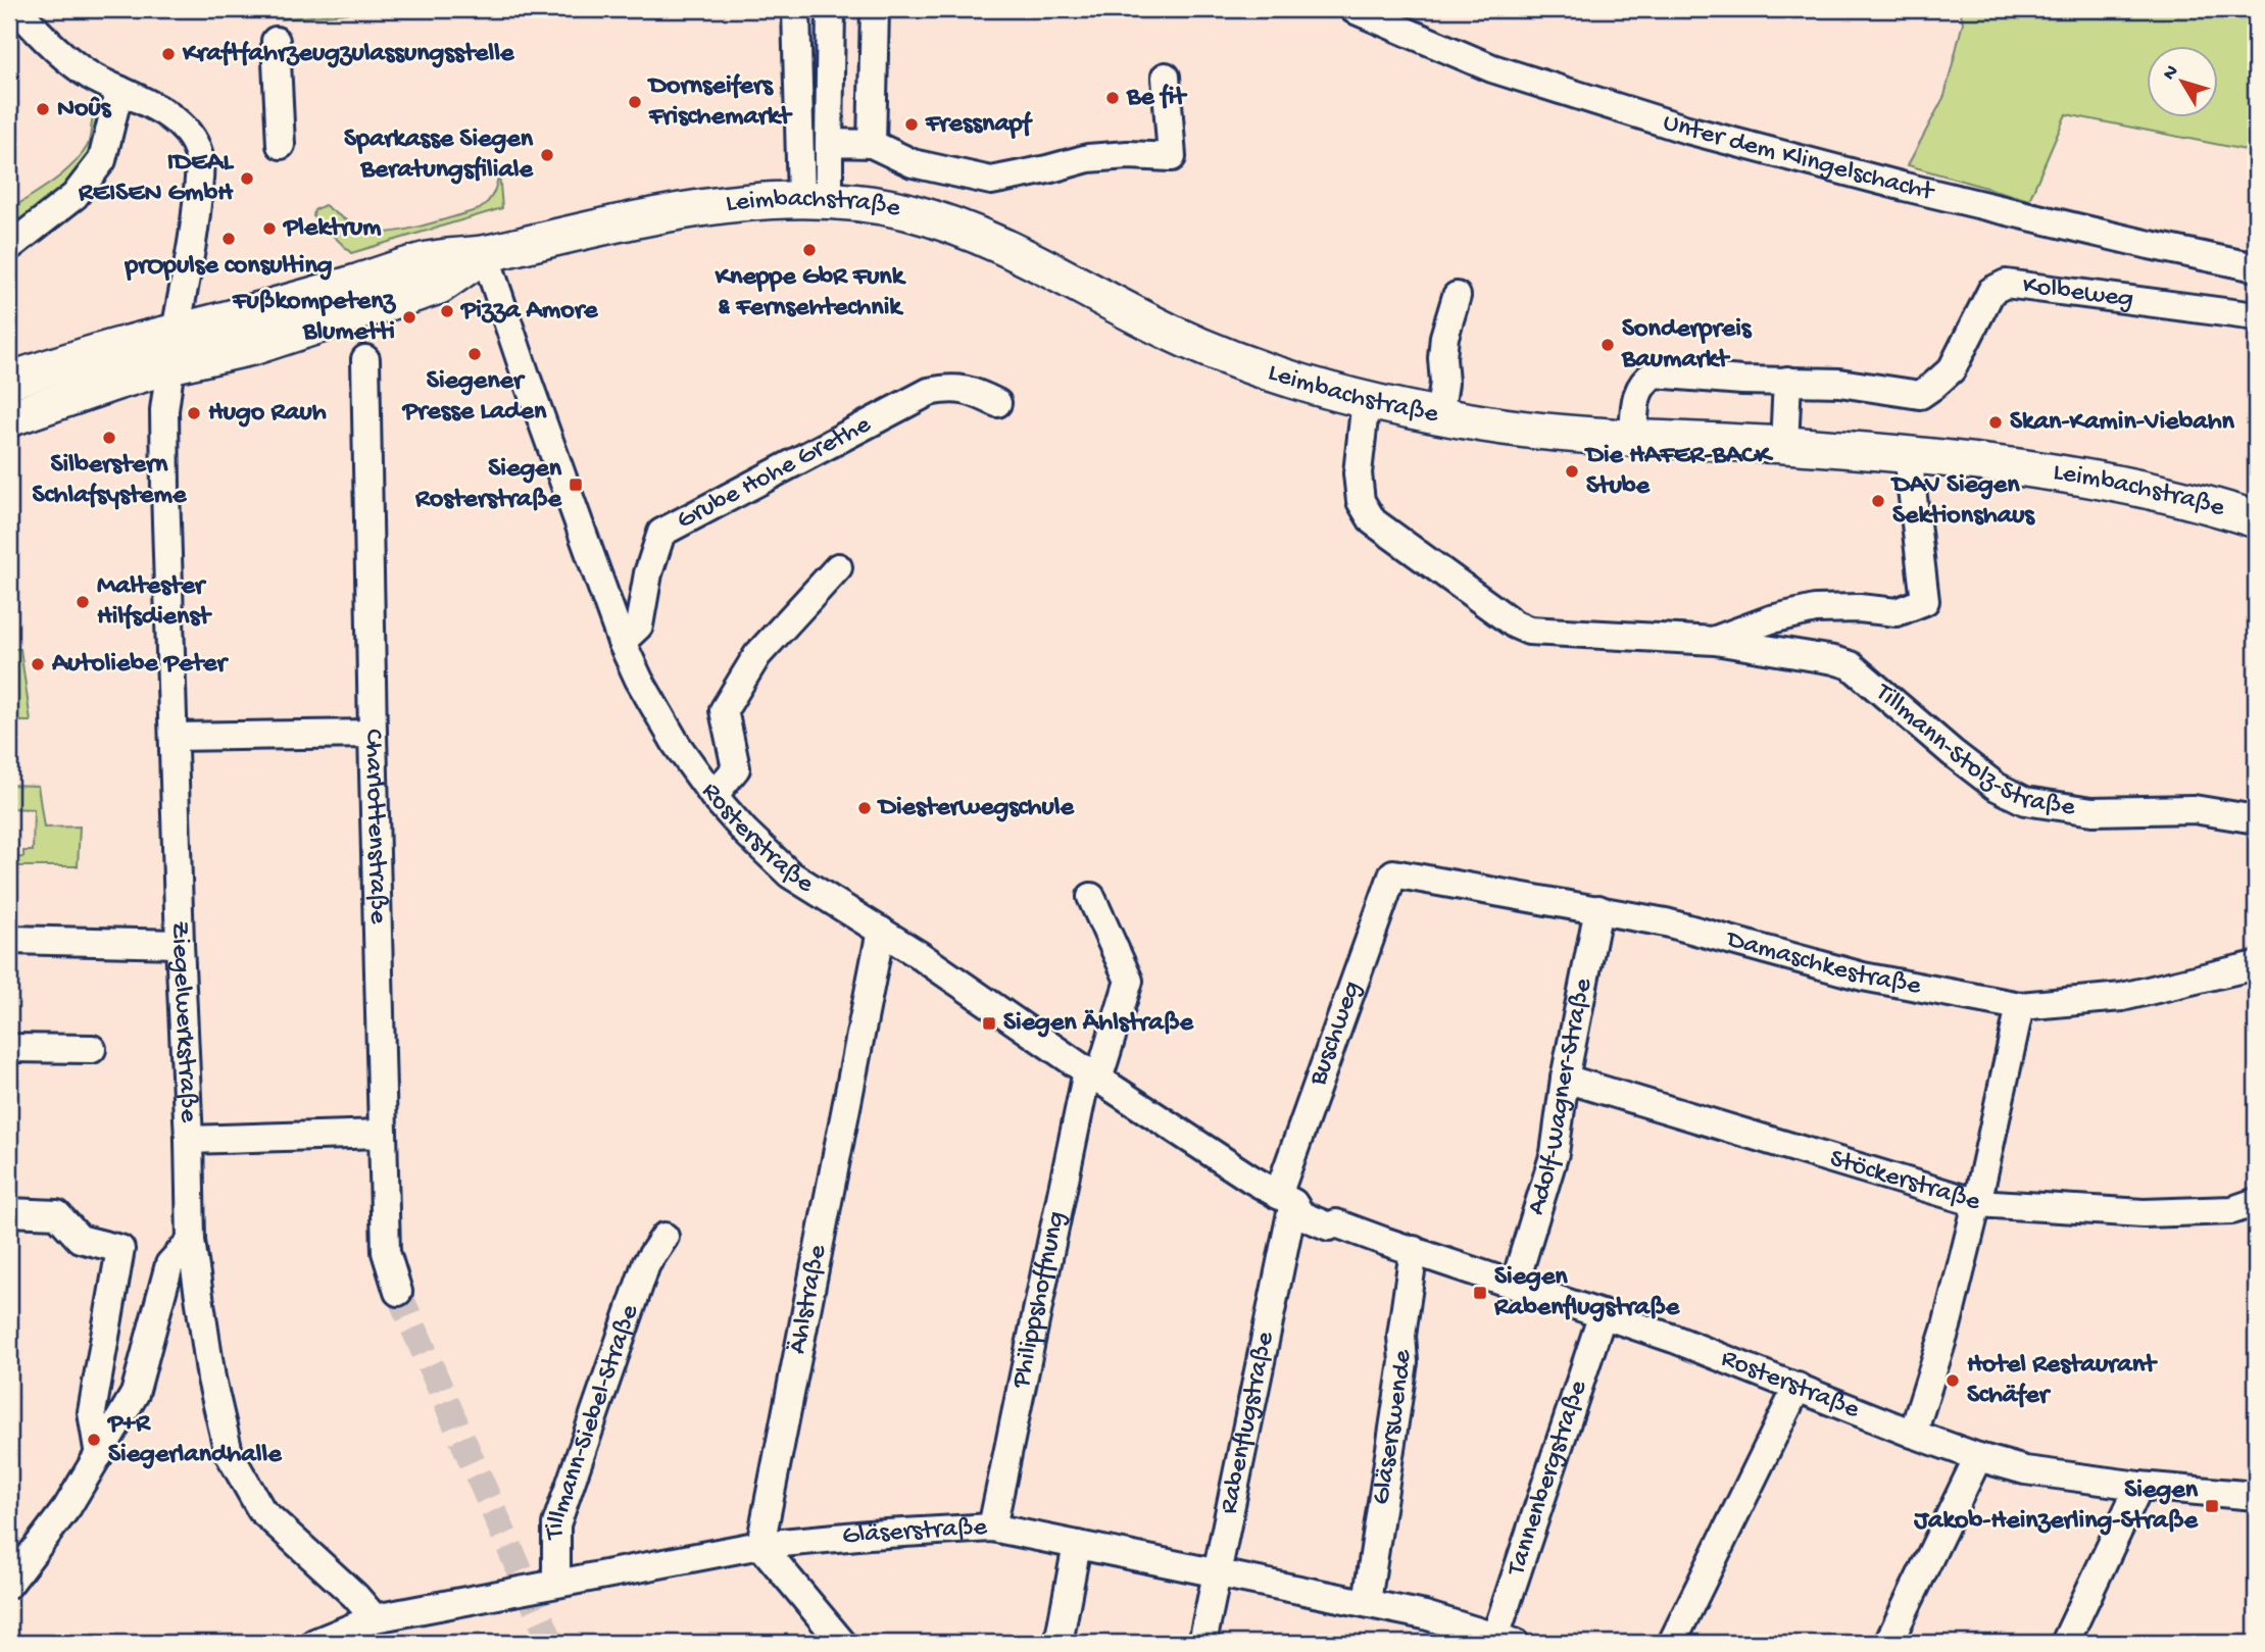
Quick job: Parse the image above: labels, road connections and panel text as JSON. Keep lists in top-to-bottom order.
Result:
{
  "streets": {
    "main road": ["Leimbachstraße"],
    "street": [
      "Unter dem Klingelschacht",
      "Kolbeweg",
      "Grube Hohe Grethe",
      "Tillmann-Stolz-Straße",
      "Charlottenstraße",
      "Rosterstraße",
      "Damaschkestraße",
      "Ziegelwerkstraße",
      "Buschweg",
      "Adolf-Wagner-Straße",
      "Stöckerstraße",
      "Ählstraße",
      "Philippshoffnung",
      "Tillmann-Siebel-Straße",
      "Rabenflugstraße",
      "Gläserswende",
      "Tannenbergstraße",
      "Gläserstraße"
    ]
  },
  "crossings": [
    ["Leimbachstraße", "Tillmann-Stolz-Straße"],
    ["Leimbachstraße", "Rosterstraße"],
    ["Leimbachstraße", "Ziegelwerkstraße"],
    ["Grube Hohe Grethe", "Rosterstraße"],
    ["Rosterstraße", "Buschweg"],
    ["Rosterstraße", "Adolf-Wagner-Straße"],
    ["Rosterstraße", "Ählstraße"],
    ["Rosterstraße", "Philippshoffnung"],
    ["Rosterstraße", "Rabenflugstraße"],
    ["Rosterstraße", "Gläserswende"],
    ["Rosterstraße", "Tannenbergstraße"],
    ["Damaschkestraße", "Buschweg"],
    ["Damaschkestraße", "Adolf-Wagner-Straße"],
    ["Ziegelwerkstraße", "Gläserstraße"],
    ["Buschweg", "Rabenflugstraße"],
    ["Adolf-Wagner-Straße", "Stöckerstraße"],
    ["Ählstraße", "Gläserstraße"],
    ["Philippshoffnung", "Gläserstraße"],
    ["Tillmann-Siebel-Straße", "Gläserstraße"],
    ["Rabenflugstraße", "Gläserstraße"],
    ["Gläserswende", "Gläserstraße"],
    ["Tannenbergstraße", "Gläserstraße"]
  ],
  "places": {
    "other": [
      "Kraftfahrzeugzulassungsstelle",
      "Be fit",
      "Dornseifers Frischemarkt",
      "Noûs",
      "Fressnapf",
      "Sparkasse Siegen Beratungsfiliale",
      "IDEAL REISEN GmbH",
      "Plektrum",
      "prOpulse consulting",
      "Kneppe GbR Funk & Fernsehtechnik",
      "Pizza Amore",
      "Fußkompetenz Blumetti",
      "Sonderpreis Baumarkt",
      "Siegener Presse Laden",
      "Hugo Rauh",
      "Skan-Kamin-Viebahn",
      "Silberstern Schlafsysteme",
      "Die HAFER-BACK Stube",
      "DAV Siegen Sektionshaus",
      "Maltester Hilfsdienst",
      "Autoliebe Peter",
      "Diesterwegschule",
      "Hotel Restaurant Schäfer",
      "P+R Siegerlandhalle"
    ],
    "transit": [
      "Siegen Rosterstraße",
      "Siegen Ählstraße",
      "Siegen Rabenflugstraße",
      "Siegen Jakob-Heinzerling-Straße"
    ]
  },
  "north": "top left"
}
